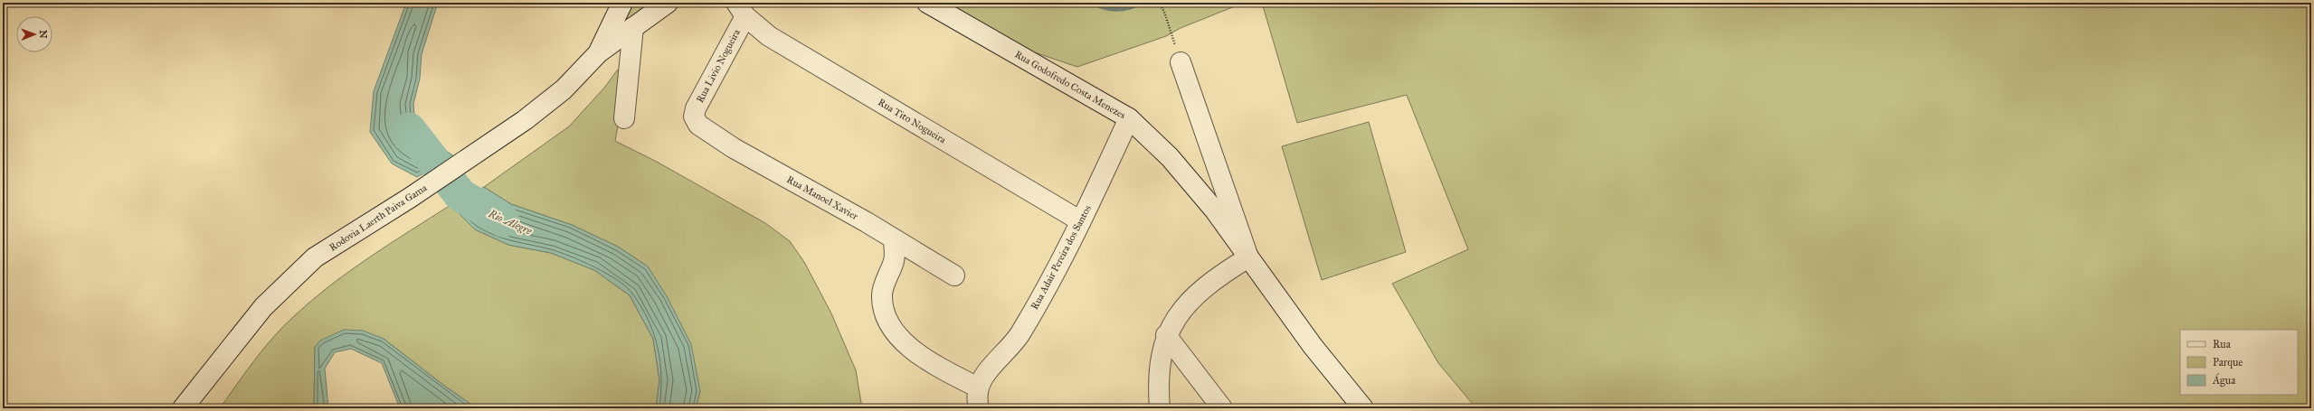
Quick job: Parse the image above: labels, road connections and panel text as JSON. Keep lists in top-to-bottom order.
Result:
{
  "streets": {
    "street": [
      "Rua Livio Nogueira",
      "Rua Godofredo Costa Menezes",
      "Rua Tito Nogueira",
      "Rua Manoel Xavier",
      "Rodovia Laerth Paiva Gama",
      "Rua Adair Pereira dos Santos"
    ]
  },
  "crossings": [
    ["Rua Livio Nogueira", "Rua Tito Nogueira"],
    ["Rua Livio Nogueira", "Rua Manoel Xavier"],
    ["Rua Godofredo Costa Menezes", "Rua Adair Pereira dos Santos"],
    ["Rua Tito Nogueira", "Rua Adair Pereira dos Santos"]
  ],
  "water": ["Rio Alegre"],
  "legend": ["Rua", "Parque", "Água"],
  "north": "right"
}
